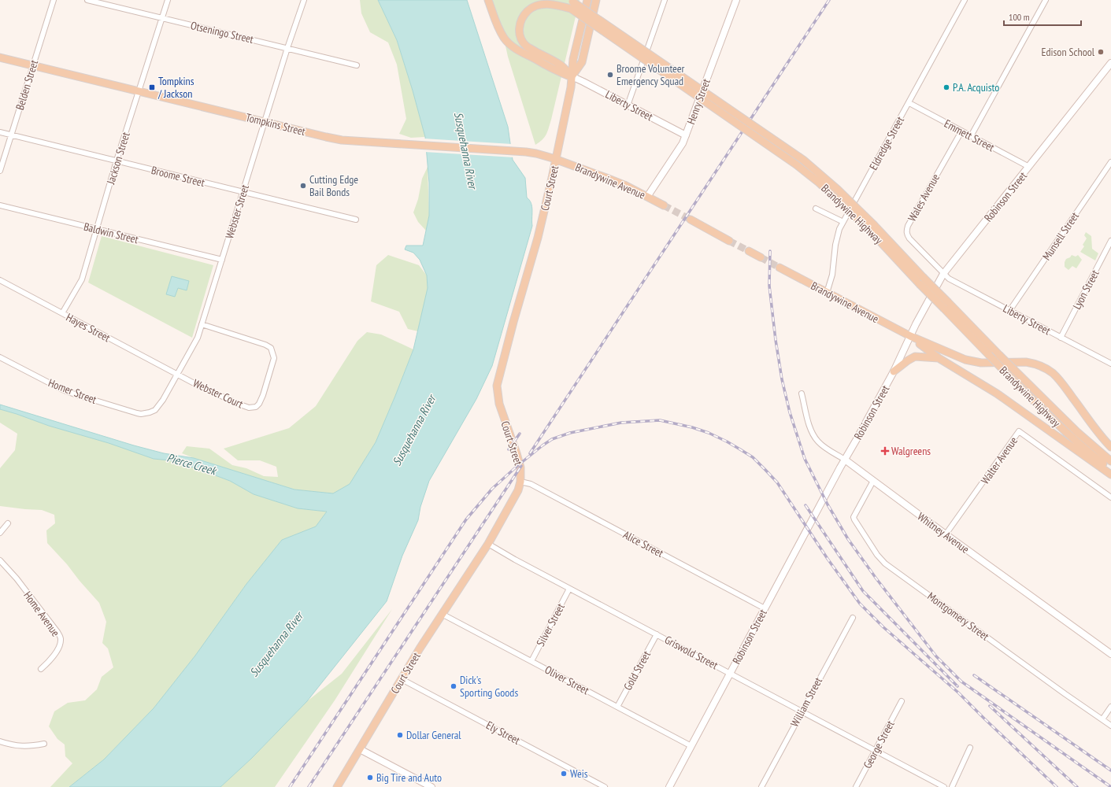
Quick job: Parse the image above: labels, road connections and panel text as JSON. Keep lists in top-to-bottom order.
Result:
{
  "streets": {
    "main road": [
      "Tompkins Street",
      "Brandywine Avenue",
      "Court Street",
      "Brandywine Highway"
    ],
    "street": [
      "Otseningo Street",
      "Belden Street",
      "Henry Street",
      "Liberty Street",
      "Emmett Street",
      "Eldredge Street",
      "Jackson Street",
      "Broome Street",
      "Robinson Street",
      "Wales Avenue",
      "Webster Street",
      "Baldwin Street",
      "Munsell Street",
      "Lyon Street",
      "Hayes Street",
      "Homer Street",
      "Webster Court",
      "Walter Avenue",
      "Whitney Avenue",
      "Alice Street",
      "Home Avenue",
      "Montgomery Street",
      "Silver Street",
      "Griswold Street",
      "Gold Street",
      "Oliver Street",
      "William Street",
      "Ely Street",
      "George Street"
    ]
  },
  "crossings": [
    ["Otseningo Street", "Jackson Street"],
    ["Otseningo Street", "Webster Street"],
    ["Belden Street", "Tompkins Street"],
    ["Belden Street", "Broome Street"],
    ["Henry Street", "Liberty Street"],
    ["Henry Street", "Brandywine Avenue"],
    ["Liberty Street", "Court Street"],
    ["Liberty Street", "Robinson Street"],
    ["Liberty Street", "Wales Avenue"],
    ["Liberty Street", "Munsell Street"],
    ["Liberty Street", "Lyon Street"],
    ["Tompkins Street", "Jackson Street"],
    ["Tompkins Street", "Brandywine Avenue"],
    ["Tompkins Street", "Court Street"],
    ["Tompkins Street", "Webster Street"],
    ["Emmett Street", "Eldredge Street"],
    ["Emmett Street", "Robinson Street"],
    ["Emmett Street", "Wales Avenue"],
    ["Eldredge Street", "Brandywine Avenue"],
    ["Jackson Street", "Broome Street"],
    ["Jackson Street", "Baldwin Street"],
    ["Jackson Street", "Hayes Street"],
    ["Broome Street", "Webster Street"],
    ["Brandywine Avenue", "Court Street"],
    ["Brandywine Avenue", "Robinson Street"],
    ["Court Street", "Alice Street"],
    ["Court Street", "Griswold Street"],
    ["Court Street", "Oliver Street"],
    ["Court Street", "Ely Street"],
    ["Robinson Street", "Wales Avenue"],
    ["Robinson Street", "Whitney Avenue"],
    ["Robinson Street", "Alice Street"],
    ["Robinson Street", "Griswold Street"],
    ["Robinson Street", "Oliver Street"],
    ["Webster Street", "Baldwin Street"],
    ["Webster Street", "Hayes Street"],
    ["Webster Street", "Homer Street"],
    ["Webster Street", "Webster Court"],
    ["Hayes Street", "Webster Court"],
    ["Walter Avenue", "Whitney Avenue"],
    ["Whitney Avenue", "Montgomery Street"],
    ["Silver Street", "Griswold Street"],
    ["Silver Street", "Oliver Street"],
    ["Griswold Street", "Gold Street"],
    ["Griswold Street", "William Street"],
    ["Griswold Street", "George Street"],
    ["Gold Street", "Oliver Street"]
  ],
  "water": ["Susquehanna River", "Pierce Creek"],
  "places": {
    "other": [
      "Edison School",
      "Broome Volunteer Emergency Squad",
      "P.A. Acquisto",
      "Cutting Edge Bail Bonds",
      "Dick's Sporting Goods",
      "Dollar General",
      "Weis",
      "Big Tire and Auto"
    ],
    "transit": ["Tompkins / Jackson"],
    "health": ["Walgreens"]
  },
  "scale_bar": "100 m"
}
